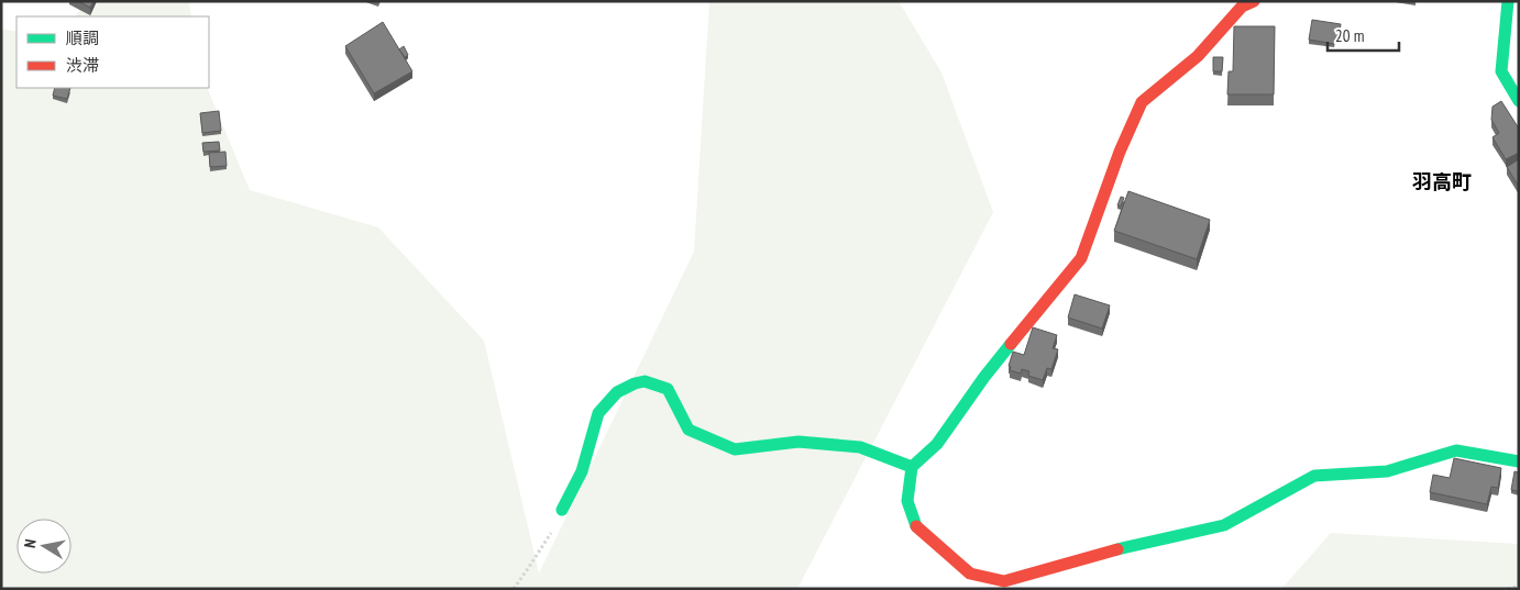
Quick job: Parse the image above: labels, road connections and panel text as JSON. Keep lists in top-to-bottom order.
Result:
{
  "districts": ["羽高町"],
  "legend": ["順調", "渋滞"],
  "scale_bar": "20 m",
  "north": "left"
}
